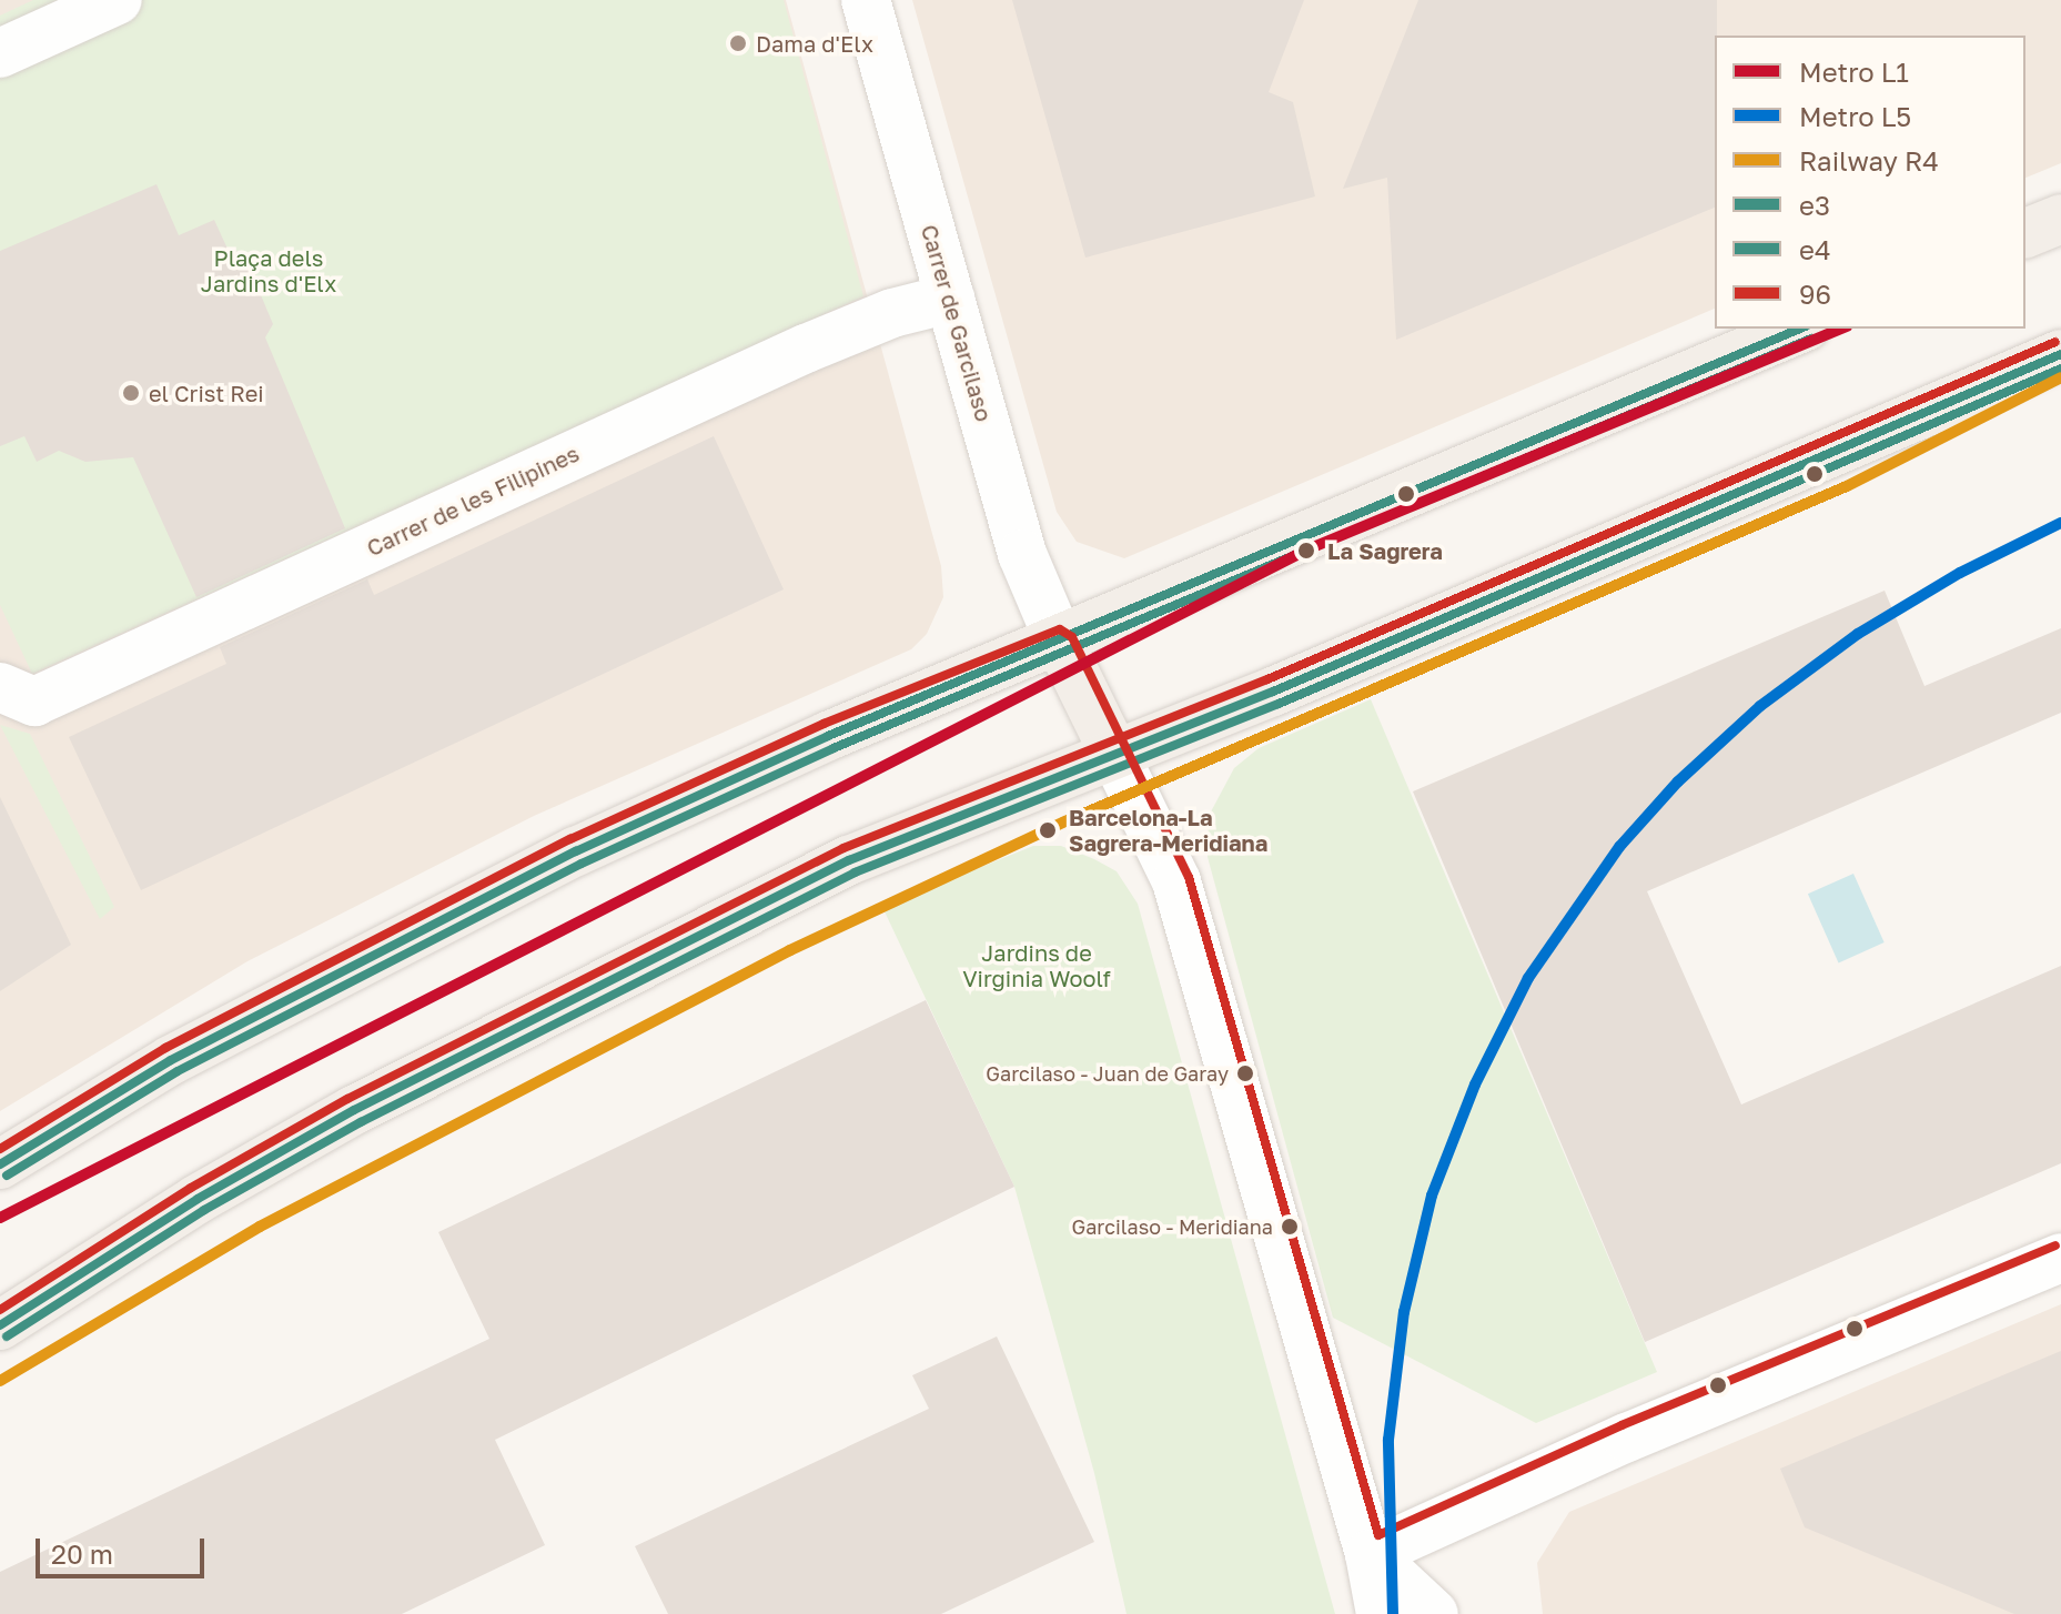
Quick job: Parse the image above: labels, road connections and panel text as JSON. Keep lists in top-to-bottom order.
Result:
{
  "streets": {
    "street": ["Carrer de Garcilaso", "Carrer de les Filipines"]
  },
  "crossings": [
    ["Carrer de Garcilaso", "Carrer de les Filipines"]
  ],
  "parks": ["Plaça dels Jardins d'Elx", "Jardins de Virginia Woolf"],
  "places": [
    "Dama d'Elx",
    "el Crist Rei",
    "La Sagrera",
    "Barcelona-La Sagrera-Meridiana",
    "Garcilaso - Juan de Garay",
    "Garcilaso - Meridiana"
  ],
  "lines": [
    "metro line L1",
    "transit line e3",
    "transit line e4",
    "transit line 96",
    "rail line R4",
    "metro line L5"
  ],
  "legend": [
    "Metro L1",
    "Metro L5",
    "Railway R4",
    "e3",
    "e4",
    "96"
  ],
  "scale_bar": "20 m"
}
